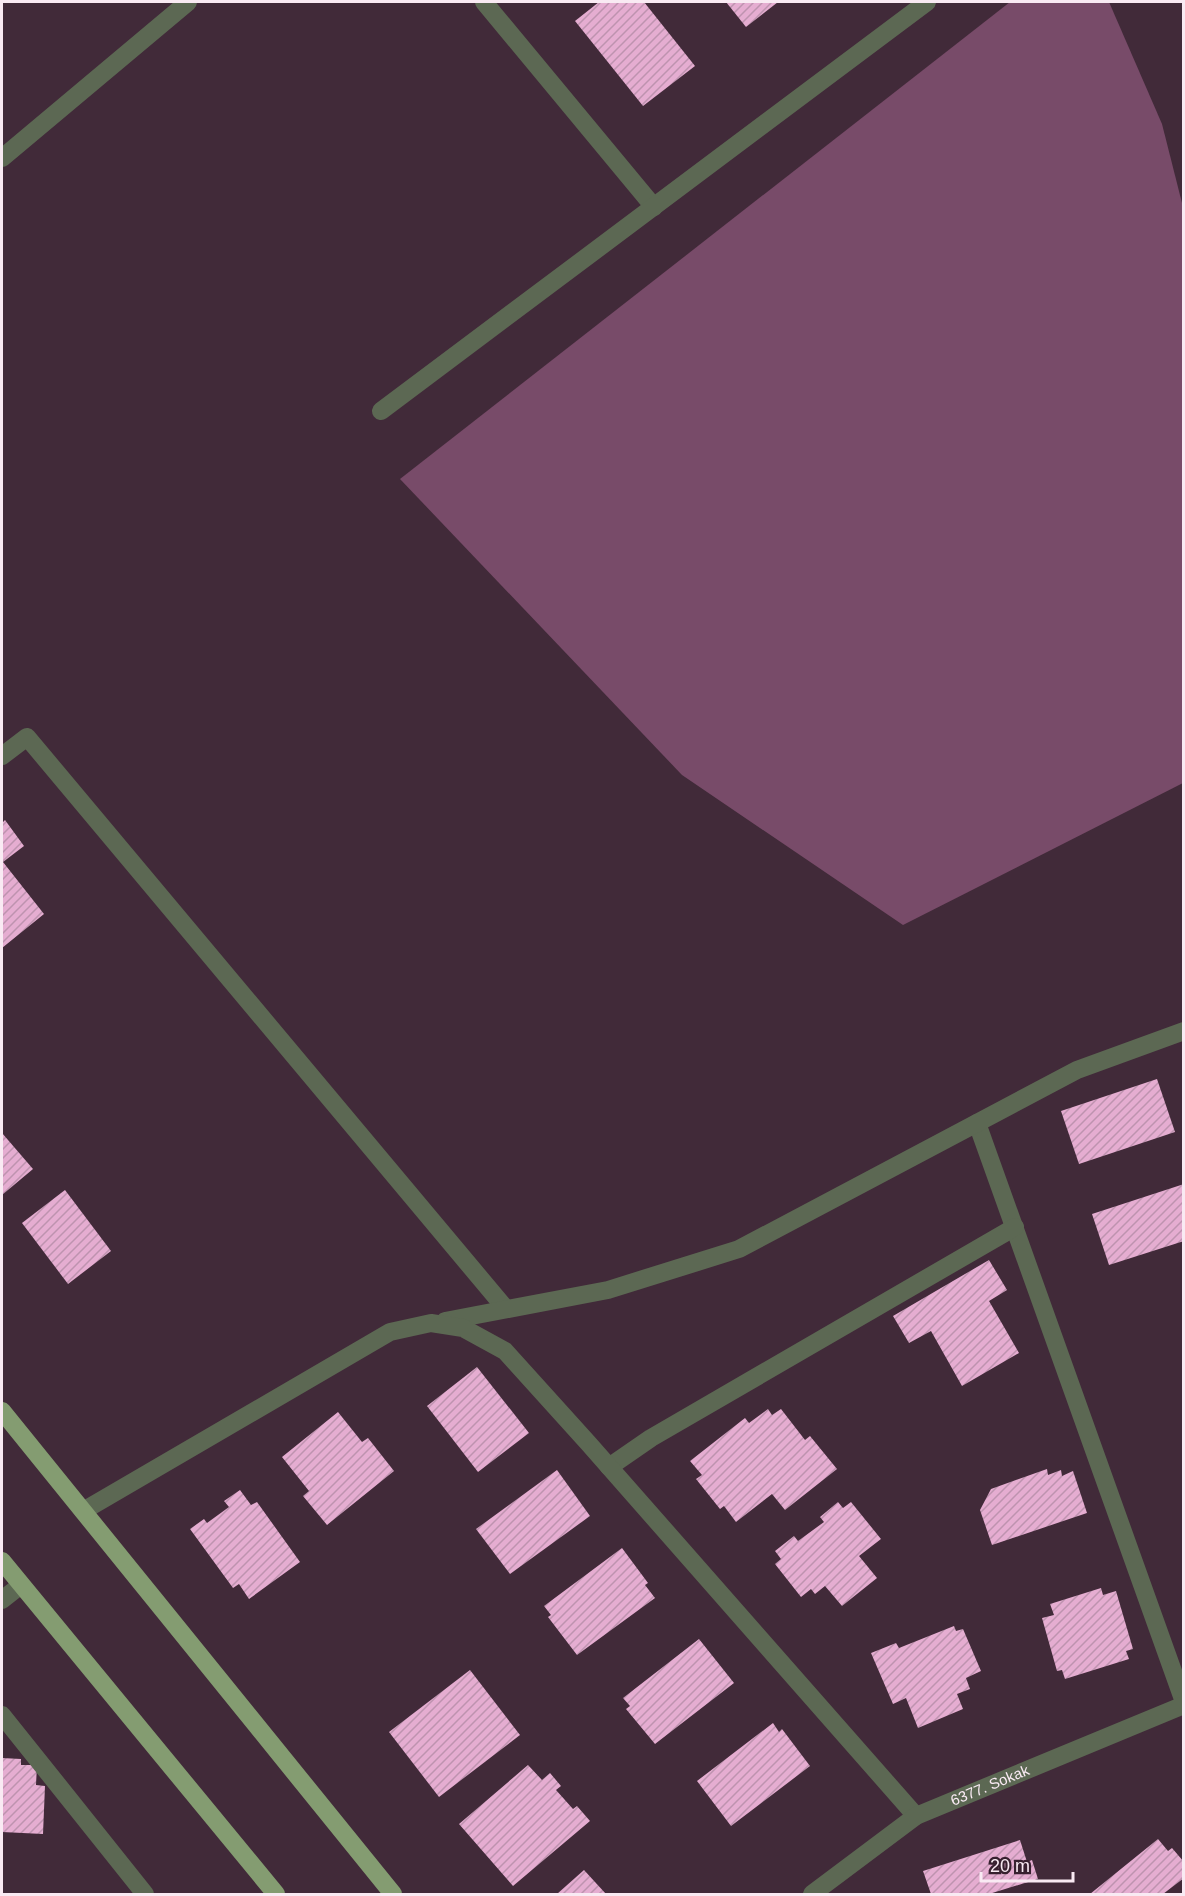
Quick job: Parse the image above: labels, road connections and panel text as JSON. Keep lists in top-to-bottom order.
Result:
{
  "streets": {
    "street": ["6377. Sokak"]
  },
  "scale_bar": "20 m"
}
